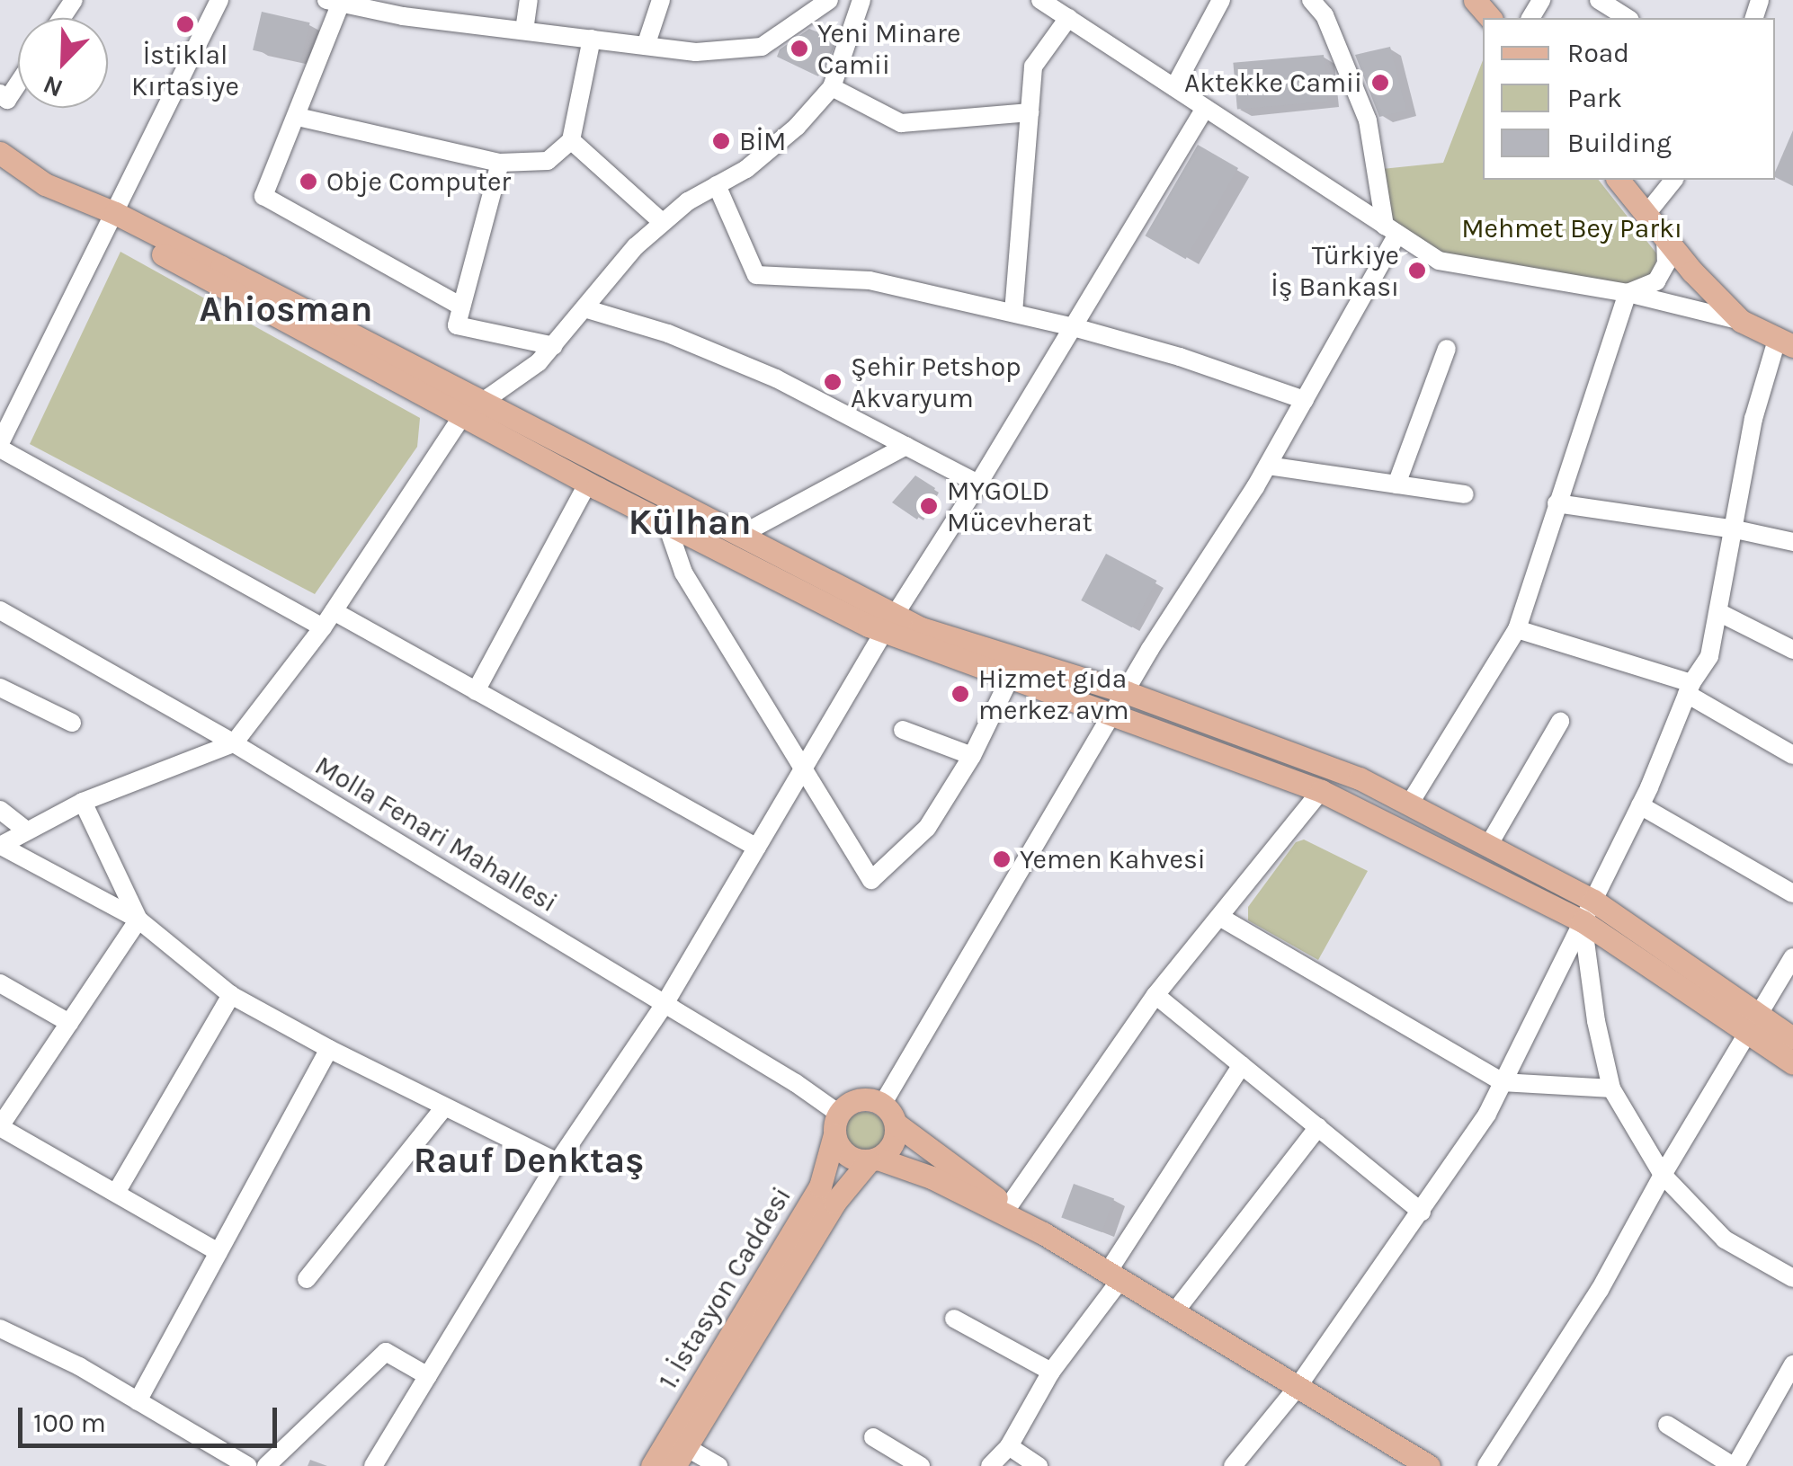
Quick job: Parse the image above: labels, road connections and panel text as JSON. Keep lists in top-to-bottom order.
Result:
{
  "streets": {
    "main road": ["1. İstasyon Caddesi"],
    "street": ["Molla Fenari Mahallesi"]
  },
  "crossings": [
    ["Molla Fenari Mahallesi", "1. İstasyon Caddesi"]
  ],
  "districts": ["Ahiosman", "Külhan", "Rauf Denktaş"],
  "parks": ["Mehmet Bey Parkı"],
  "places": [
    "İstiklal Kırtasiye",
    "Yeni Minare Camii",
    "Aktekke Camii",
    "BİM",
    "Obje Computer",
    "Türkiye İş Bankası",
    "Şehir Petshop Akvaryum",
    "MYGOLD Mücevherat",
    "Hizmet gıda merkez avm",
    "Yemen Kahvesi"
  ],
  "legend": ["Road", "Park", "Building"],
  "scale_bar": "100 m",
  "north": "bottom left"
}
